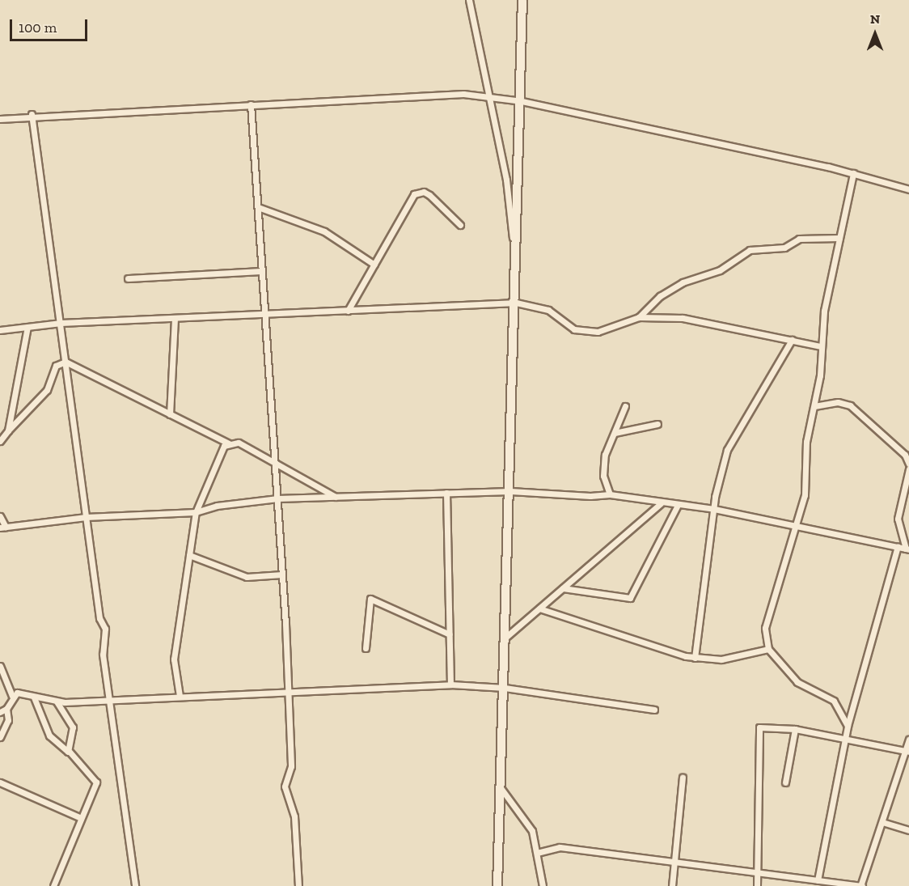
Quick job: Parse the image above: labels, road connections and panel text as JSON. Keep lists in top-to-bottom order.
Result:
{
  "scale_bar": "100 m",
  "north": "top"
}
